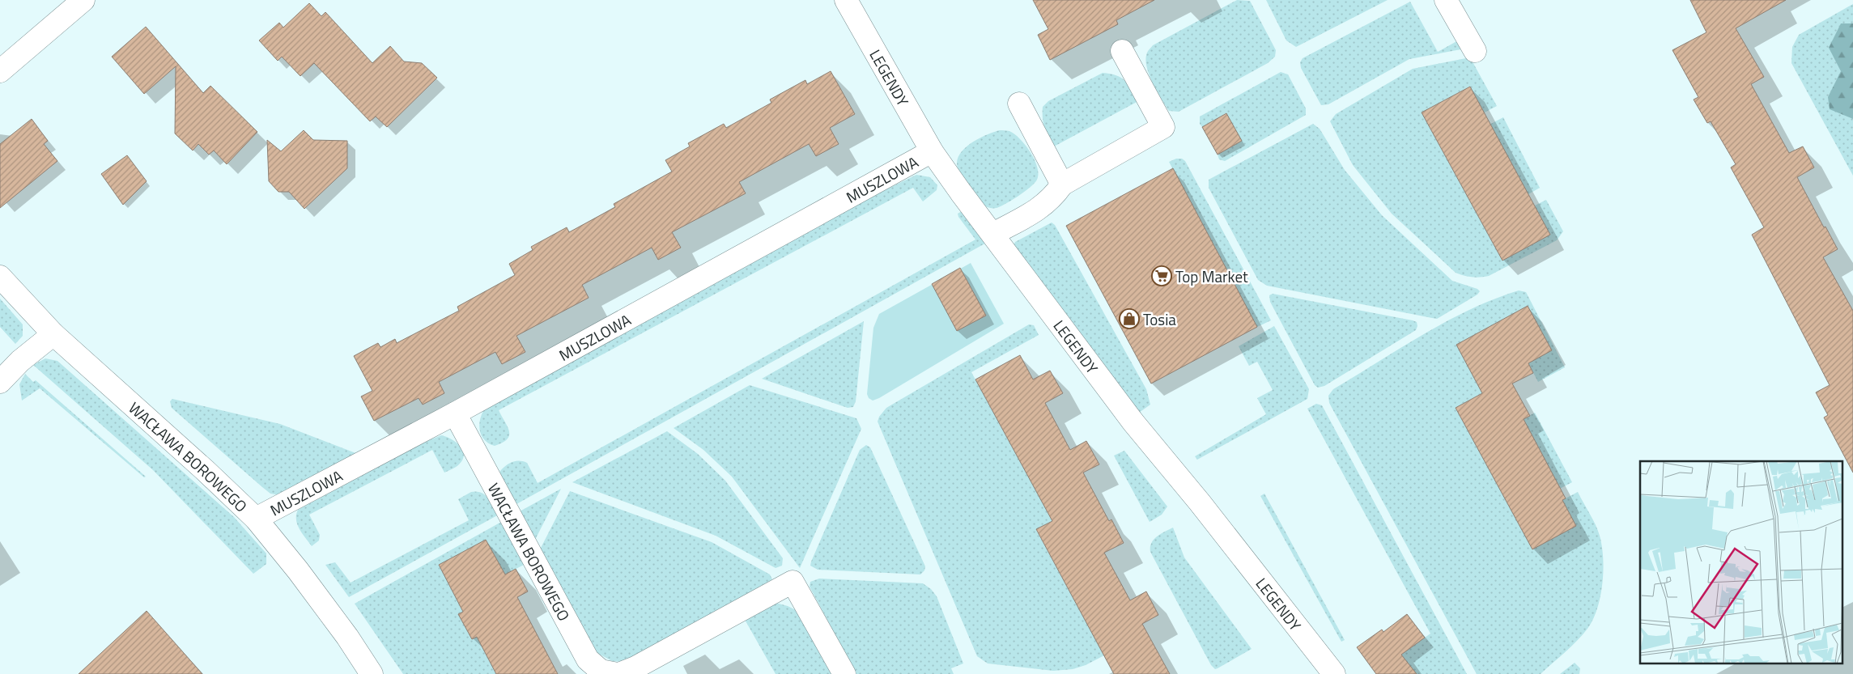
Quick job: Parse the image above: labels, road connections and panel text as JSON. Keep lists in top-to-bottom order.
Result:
{
  "streets": {
    "street": ["LEGENDY", "MUSZLOWA", "WACŁAWA BOROWEGO"]
  },
  "crossings": [
    ["LEGENDY", "MUSZLOWA"],
    ["MUSZLOWA", "WACŁAWA BOROWEGO"]
  ],
  "places": {
    "supermarket": ["Top Market"],
    "shop": ["Tosia"]
  }
}
